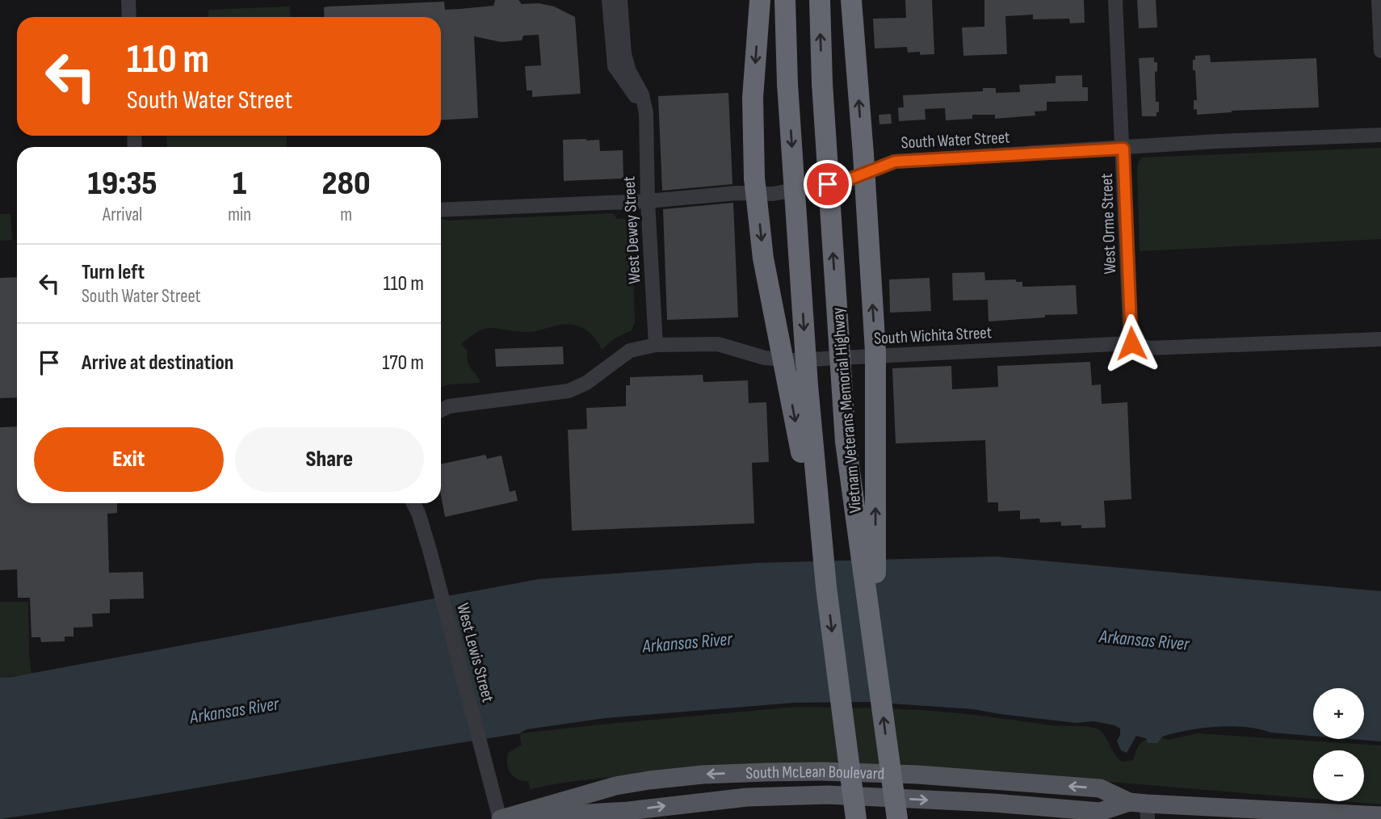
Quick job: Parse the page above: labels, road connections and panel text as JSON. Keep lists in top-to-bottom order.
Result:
{
  "streets": {
    "highway": ["Vietnam Veterans Memorial Highway"],
    "main road": ["South McLean Boulevard"],
    "street": [
      "South Water Street",
      "West Orme Street",
      "West Dewey Street",
      "South Wichita Street",
      "West Lewis Street"
    ]
  },
  "crossings": [
    ["South Water Street", "West Orme Street"],
    ["South Water Street", "West Dewey Street"],
    ["West Orme Street", "South Wichita Street"],
    ["West Dewey Street", "South Wichita Street"],
    ["West Lewis Street", "South McLean Boulevard"]
  ],
  "water": ["Arkansas River"],
  "page": {
    "turn": ["110 m", "South Water Street"],
    "eta": [
      "19:35",
      "Arrival",
      "1",
      "min",
      "280",
      "m"
    ],
    "list": [
      {
        "name": "Turn left",
        "note": "South Water Street",
        "value": "110 m"
      },
      {
        "name": "Arrive at destination",
        "value": "170 m"
      }
    ],
    "buttons": ["Exit", "Share"],
    "map_buttons": ["+", "−"]
  }
}
